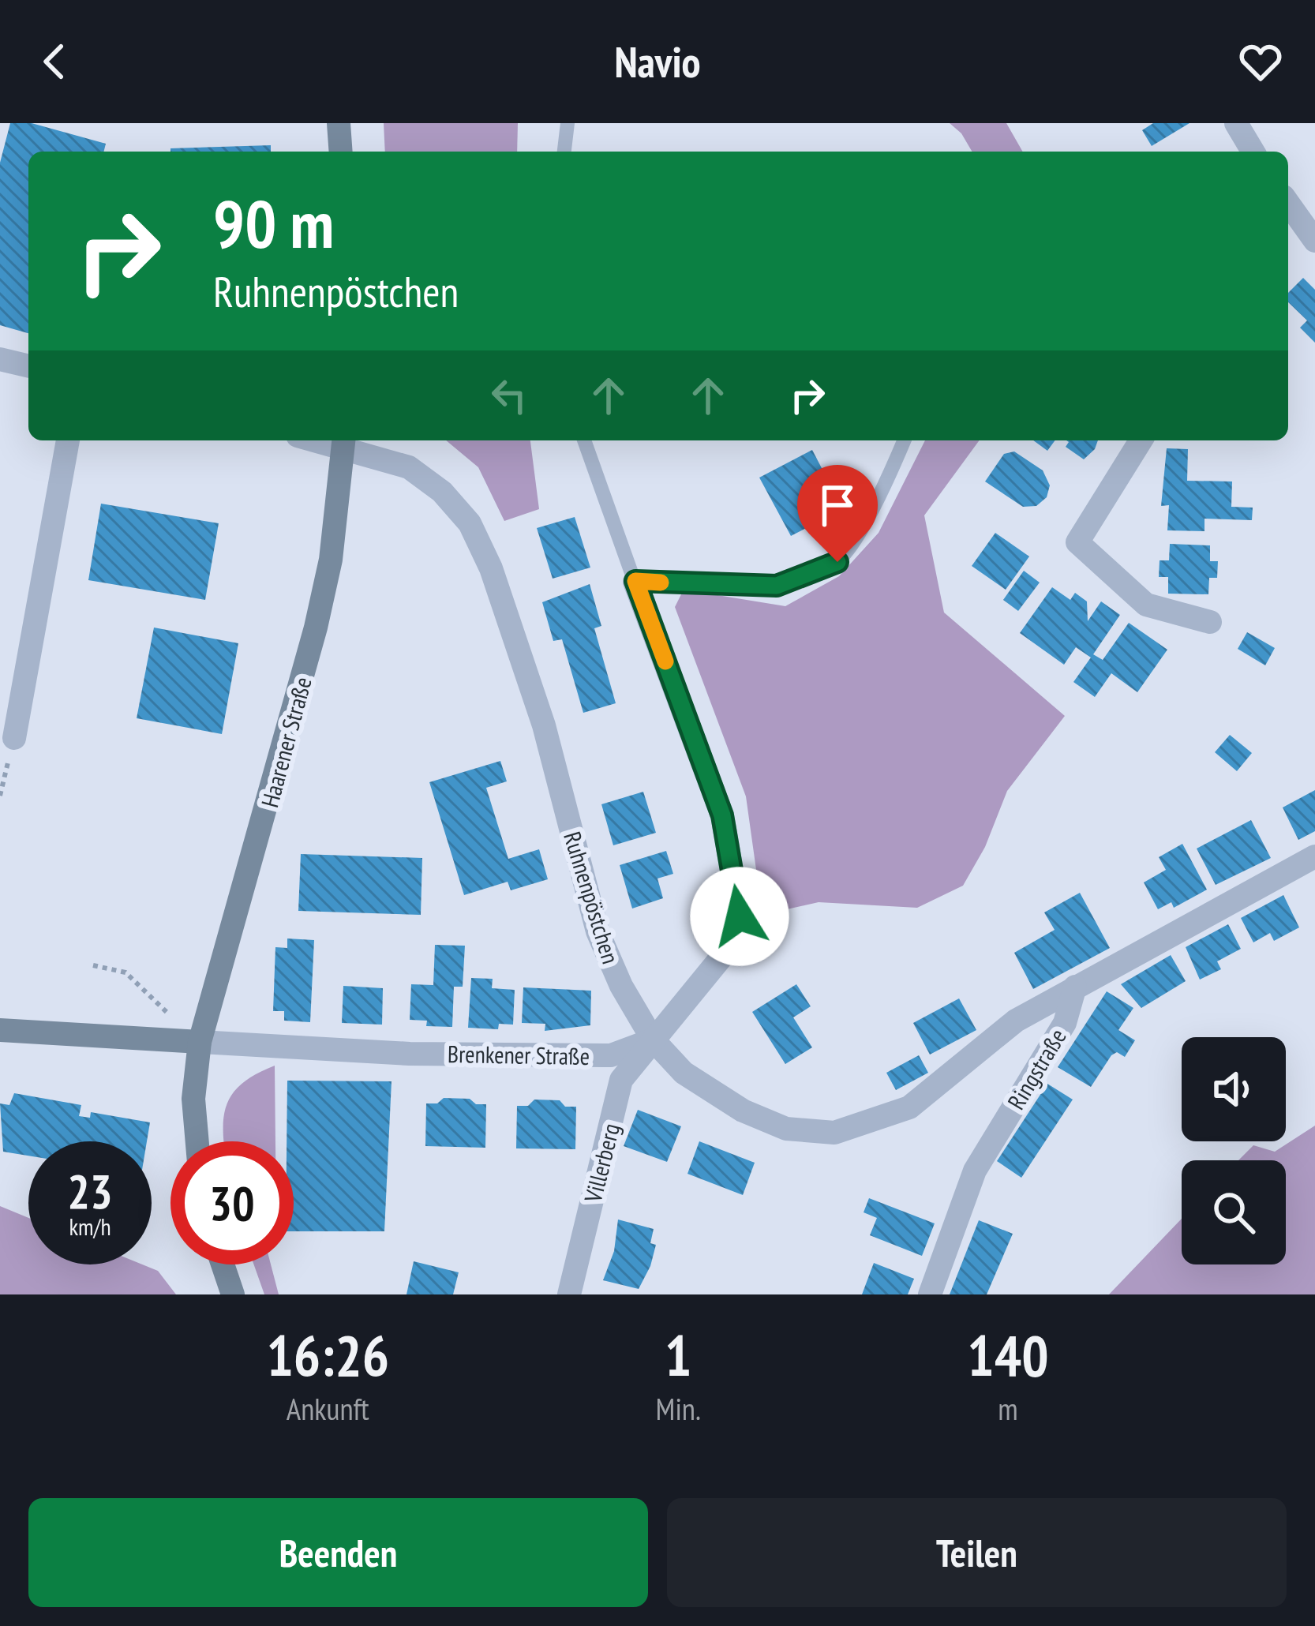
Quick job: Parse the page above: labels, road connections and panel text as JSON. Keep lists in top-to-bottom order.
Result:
{
  "streets": {
    "main road": ["Haarener Straße", "Brenkener Straße"],
    "street": ["Ruhnenpöstchen", "Ringstraße", "Villerberg"]
  },
  "crossings": [
    ["Haarener Straße", "Ruhnenpöstchen"],
    ["Haarener Straße", "Brenkener Straße"],
    ["Ruhnenpöstchen", "Brenkener Straße"],
    ["Ruhnenpöstchen", "Villerberg"],
    ["Brenkener Straße", "Villerberg"]
  ],
  "page": {
    "header": "Navio",
    "turn": ["90 m", "Ruhnenpöstchen"],
    "speed": "23 km/h",
    "limit": "30",
    "eta": [
      "16:26",
      "Ankunft",
      "1",
      "Min.",
      "140",
      "m"
    ],
    "buttons": ["Beenden", "Teilen"]
  }
}
